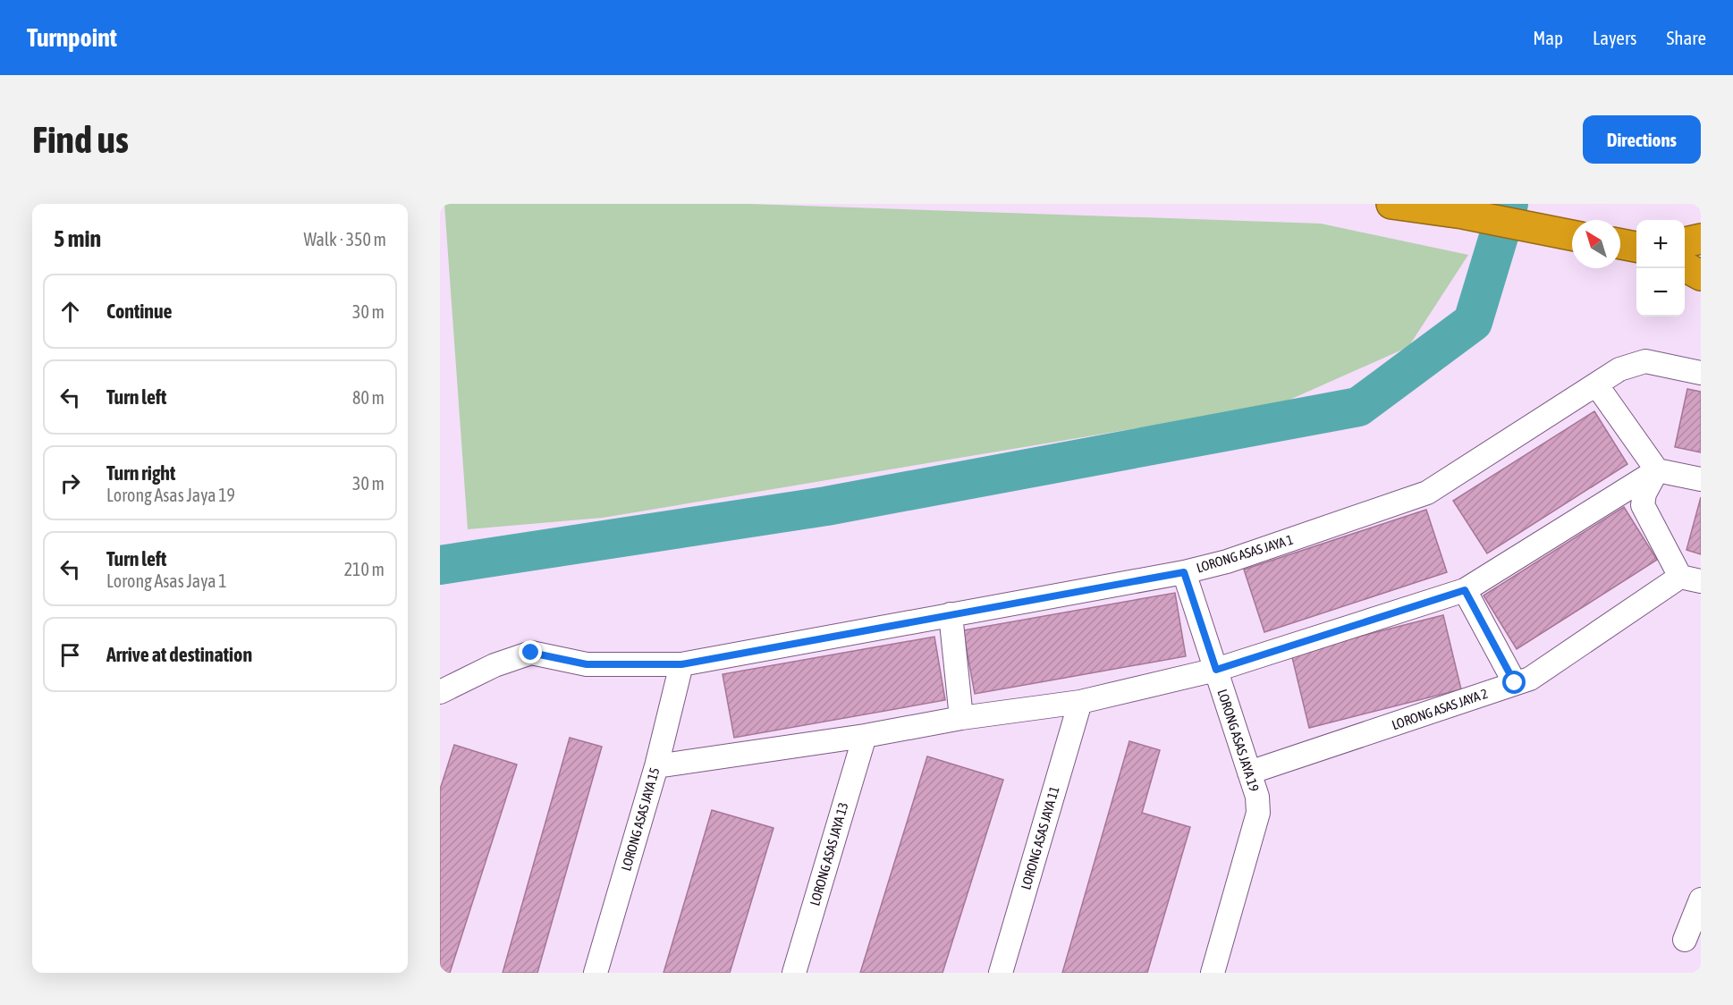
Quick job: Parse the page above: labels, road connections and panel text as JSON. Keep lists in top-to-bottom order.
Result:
{
  "streets": {
    "street": [
      "LORONG ASAS JAYA 1",
      "LORONG ASAS JAYA 2",
      "LORONG ASAS JAYA 19",
      "LORONG ASAS JAYA 15",
      "LORONG ASAS JAYA 11",
      "LORONG ASAS JAYA 13"
    ]
  },
  "crossings": [
    ["LORONG ASAS JAYA 1", "LORONG ASAS JAYA 19"],
    ["LORONG ASAS JAYA 1", "LORONG ASAS JAYA 15"],
    ["LORONG ASAS JAYA 2", "LORONG ASAS JAYA 19"]
  ],
  "north": "top left",
  "page": {
    "header": "Turnpoint",
    "nav": ["Map", "Layers", "Share"],
    "buttons": "Directions",
    "title": "Find us",
    "heading": ["5 min", "Walk · 350 m"],
    "map_buttons": ["+", "−"],
    "list": [
      ["Continue", "30 m"],
      ["Turn left", "80 m"],
      ["Turn right", "Lorong Asas Jaya 19", "30 m"],
      ["Turn left", "Lorong Asas Jaya 1", "210 m"],
      "Arrive at destination"
    ]
  }
}
